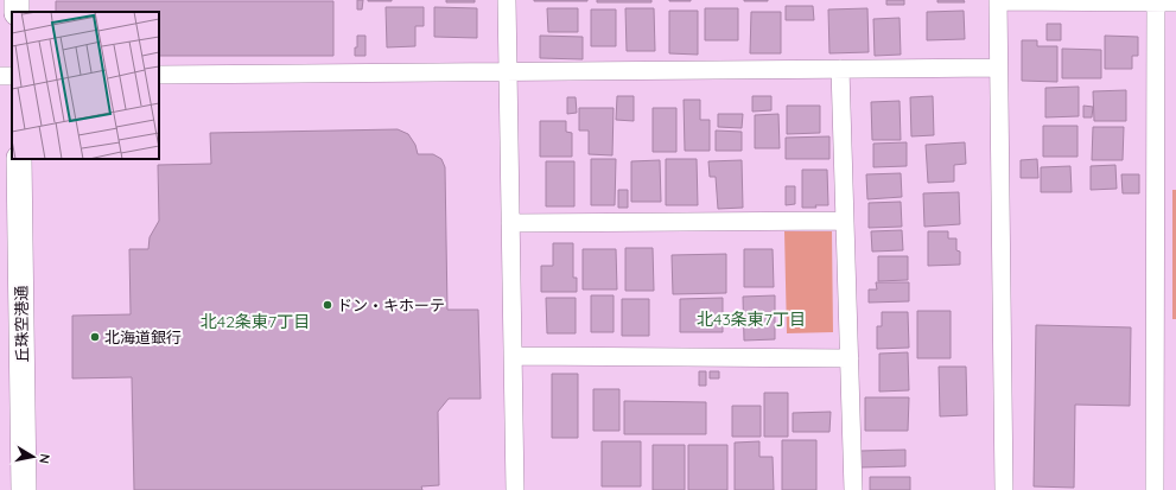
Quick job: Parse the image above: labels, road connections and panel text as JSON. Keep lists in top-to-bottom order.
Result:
{
  "streets": {
    "main road": ["丘珠空港通"]
  },
  "districts": ["北43条東7丁目", "北42条東7丁目"],
  "places": ["ドン・キホーテ", "北海道銀行"],
  "north": "right"
}
